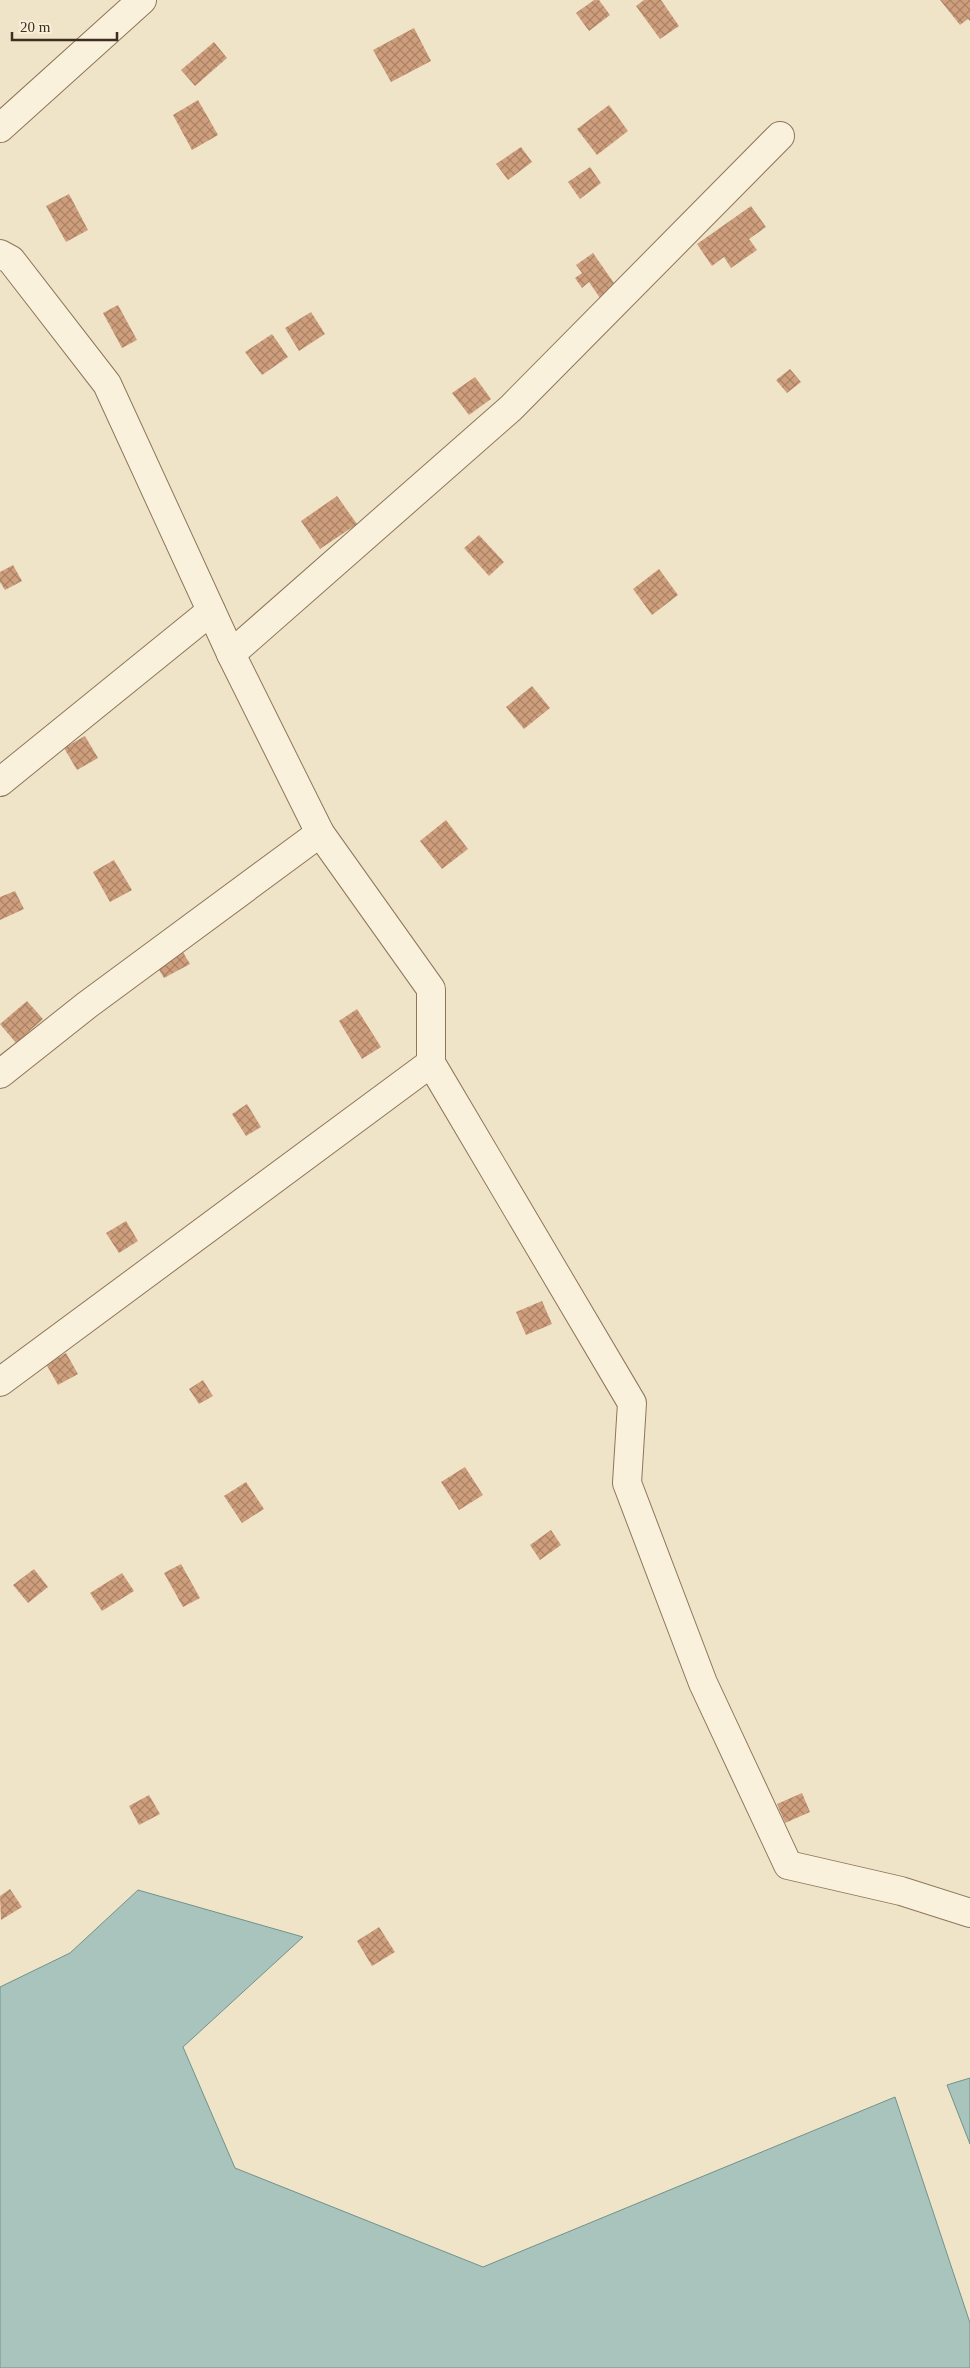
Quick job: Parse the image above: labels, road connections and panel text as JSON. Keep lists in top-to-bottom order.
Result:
{
  "scale_bar": "20 m"
}
